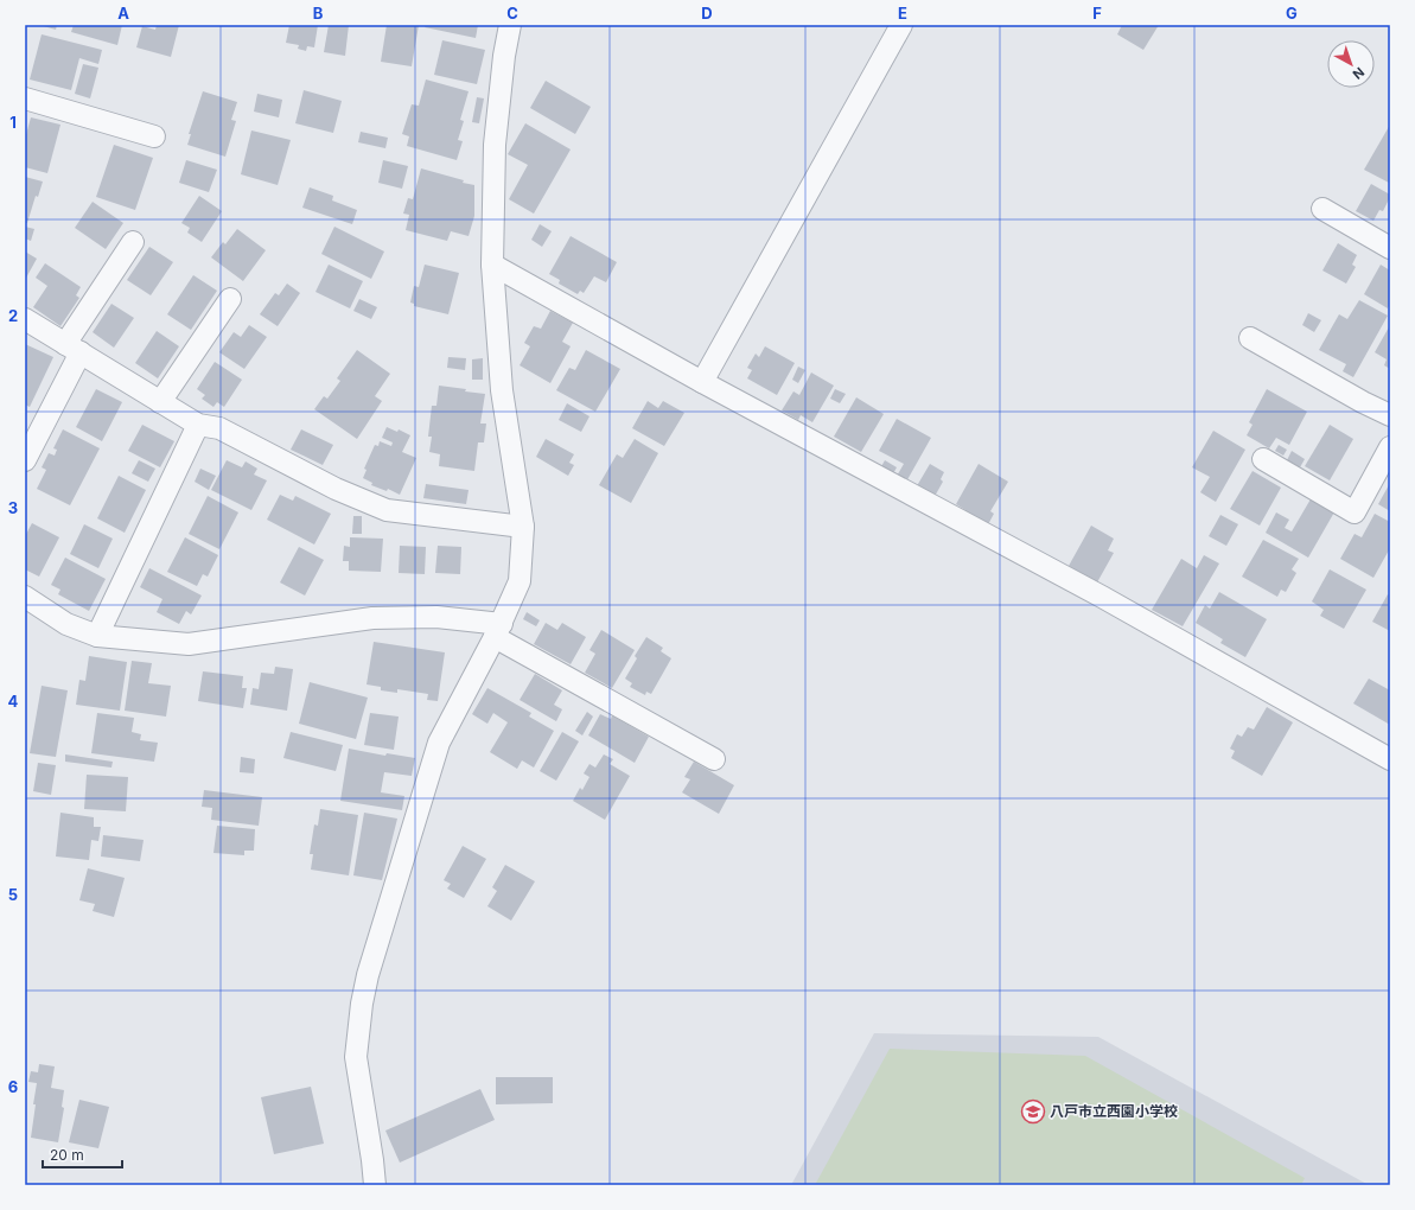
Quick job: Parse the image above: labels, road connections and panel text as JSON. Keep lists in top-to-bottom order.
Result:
{
  "places": {
    "school or university": ["八戸市立西園小学校"]
  },
  "scale_bar": "20 m",
  "north": "bottom right",
  "grid": {
    "columns": [
      "A",
      "B",
      "C",
      "D",
      "E",
      "F",
      "G"
    ],
    "rows": [
      "1",
      "2",
      "3",
      "4",
      "5",
      "6"
    ]
  }
}
